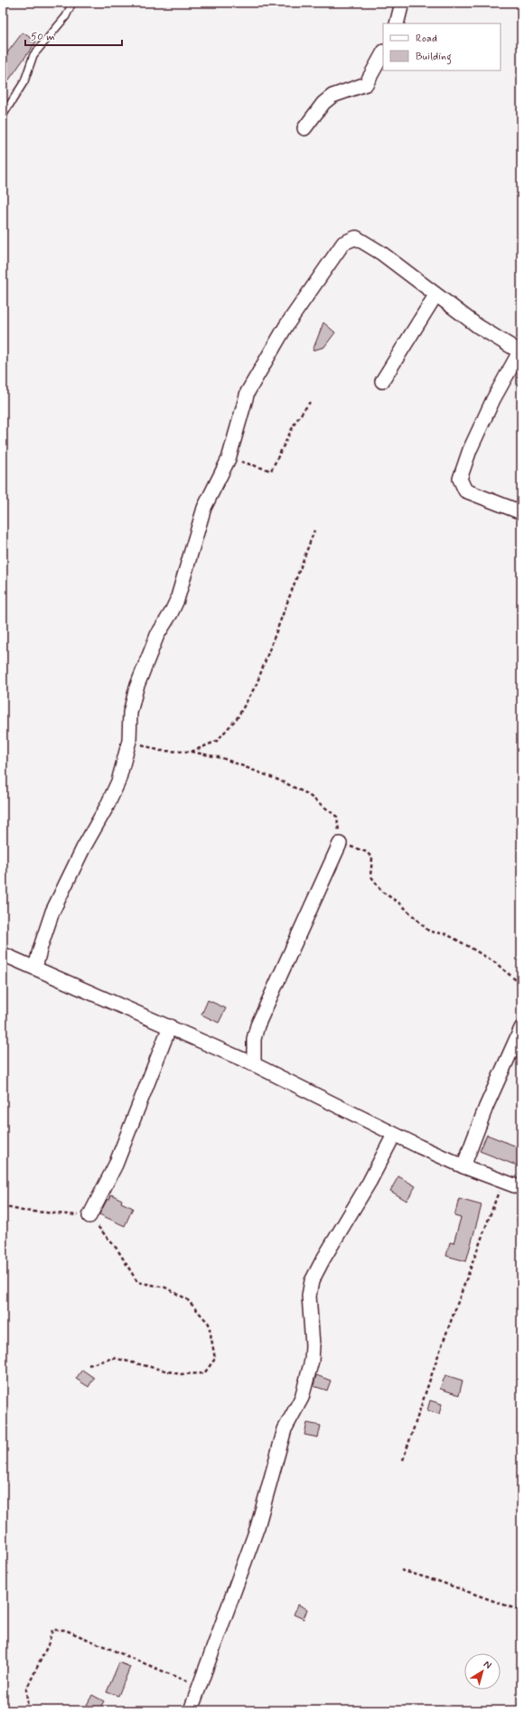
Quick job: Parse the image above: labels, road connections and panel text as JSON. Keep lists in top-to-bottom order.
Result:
{
  "legend": ["Road", "Building"],
  "scale_bar": "50 m",
  "north": "top right"
}
